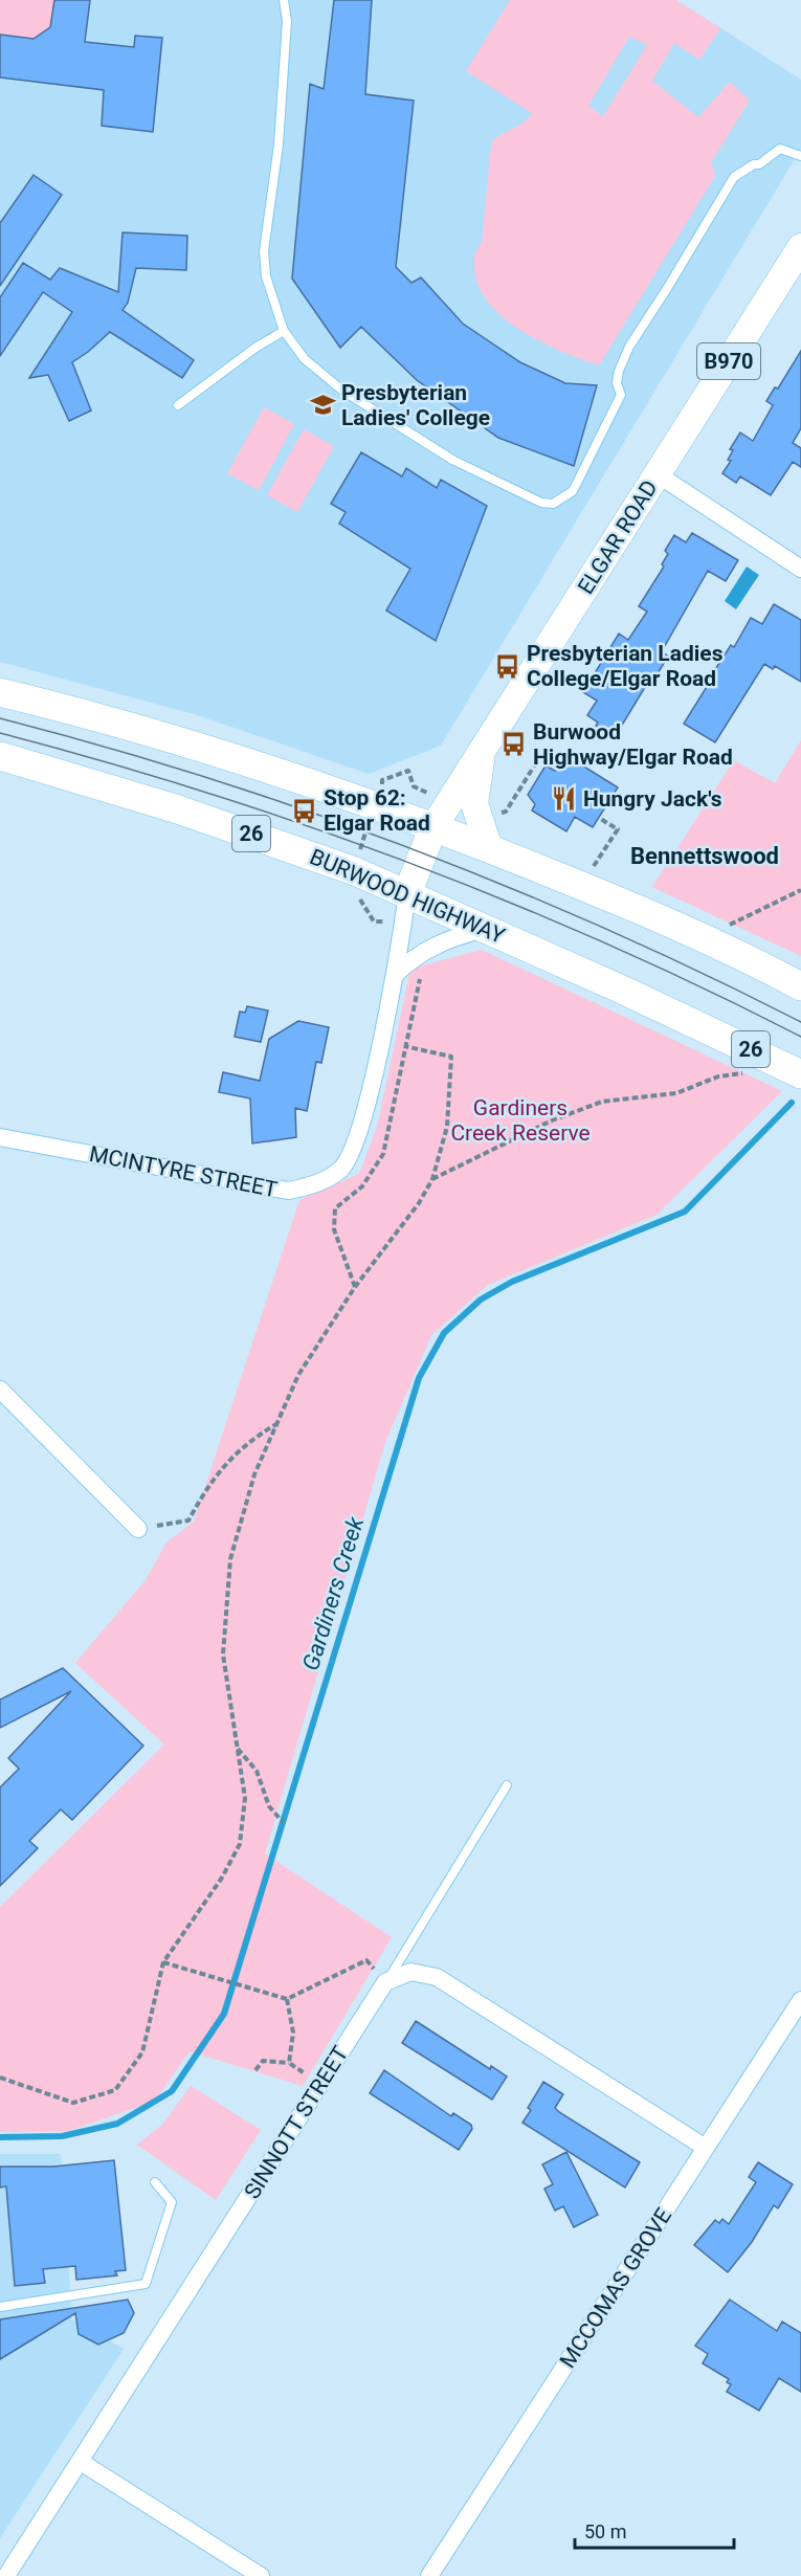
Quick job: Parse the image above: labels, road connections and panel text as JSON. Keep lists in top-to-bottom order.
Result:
{
  "streets": {
    "highway": ["26", "BURWOOD HIGHWAY"],
    "main road": ["B970", "ELGAR ROAD"],
    "street": ["MCINTYRE STREET", "SINNOTT STREET", "MCCOMAS GROVE"]
  },
  "crossings": [
    ["BURWOOD HIGHWAY", "MCINTYRE STREET"]
  ],
  "districts": ["Bennettswood"],
  "water": ["Gardiners Creek"],
  "parks": ["Gardiners Creek Reserve"],
  "places": {
    "school or university": ["Presbyterian Ladies' College"],
    "bus stop": ["Presbyterian Ladies College/Elgar Road", "Burwood Highway/Elgar Road", "Stop 62: Elgar Road"],
    "restaurant": ["Hungry Jack's"]
  },
  "scale_bar": "50 m"
}
